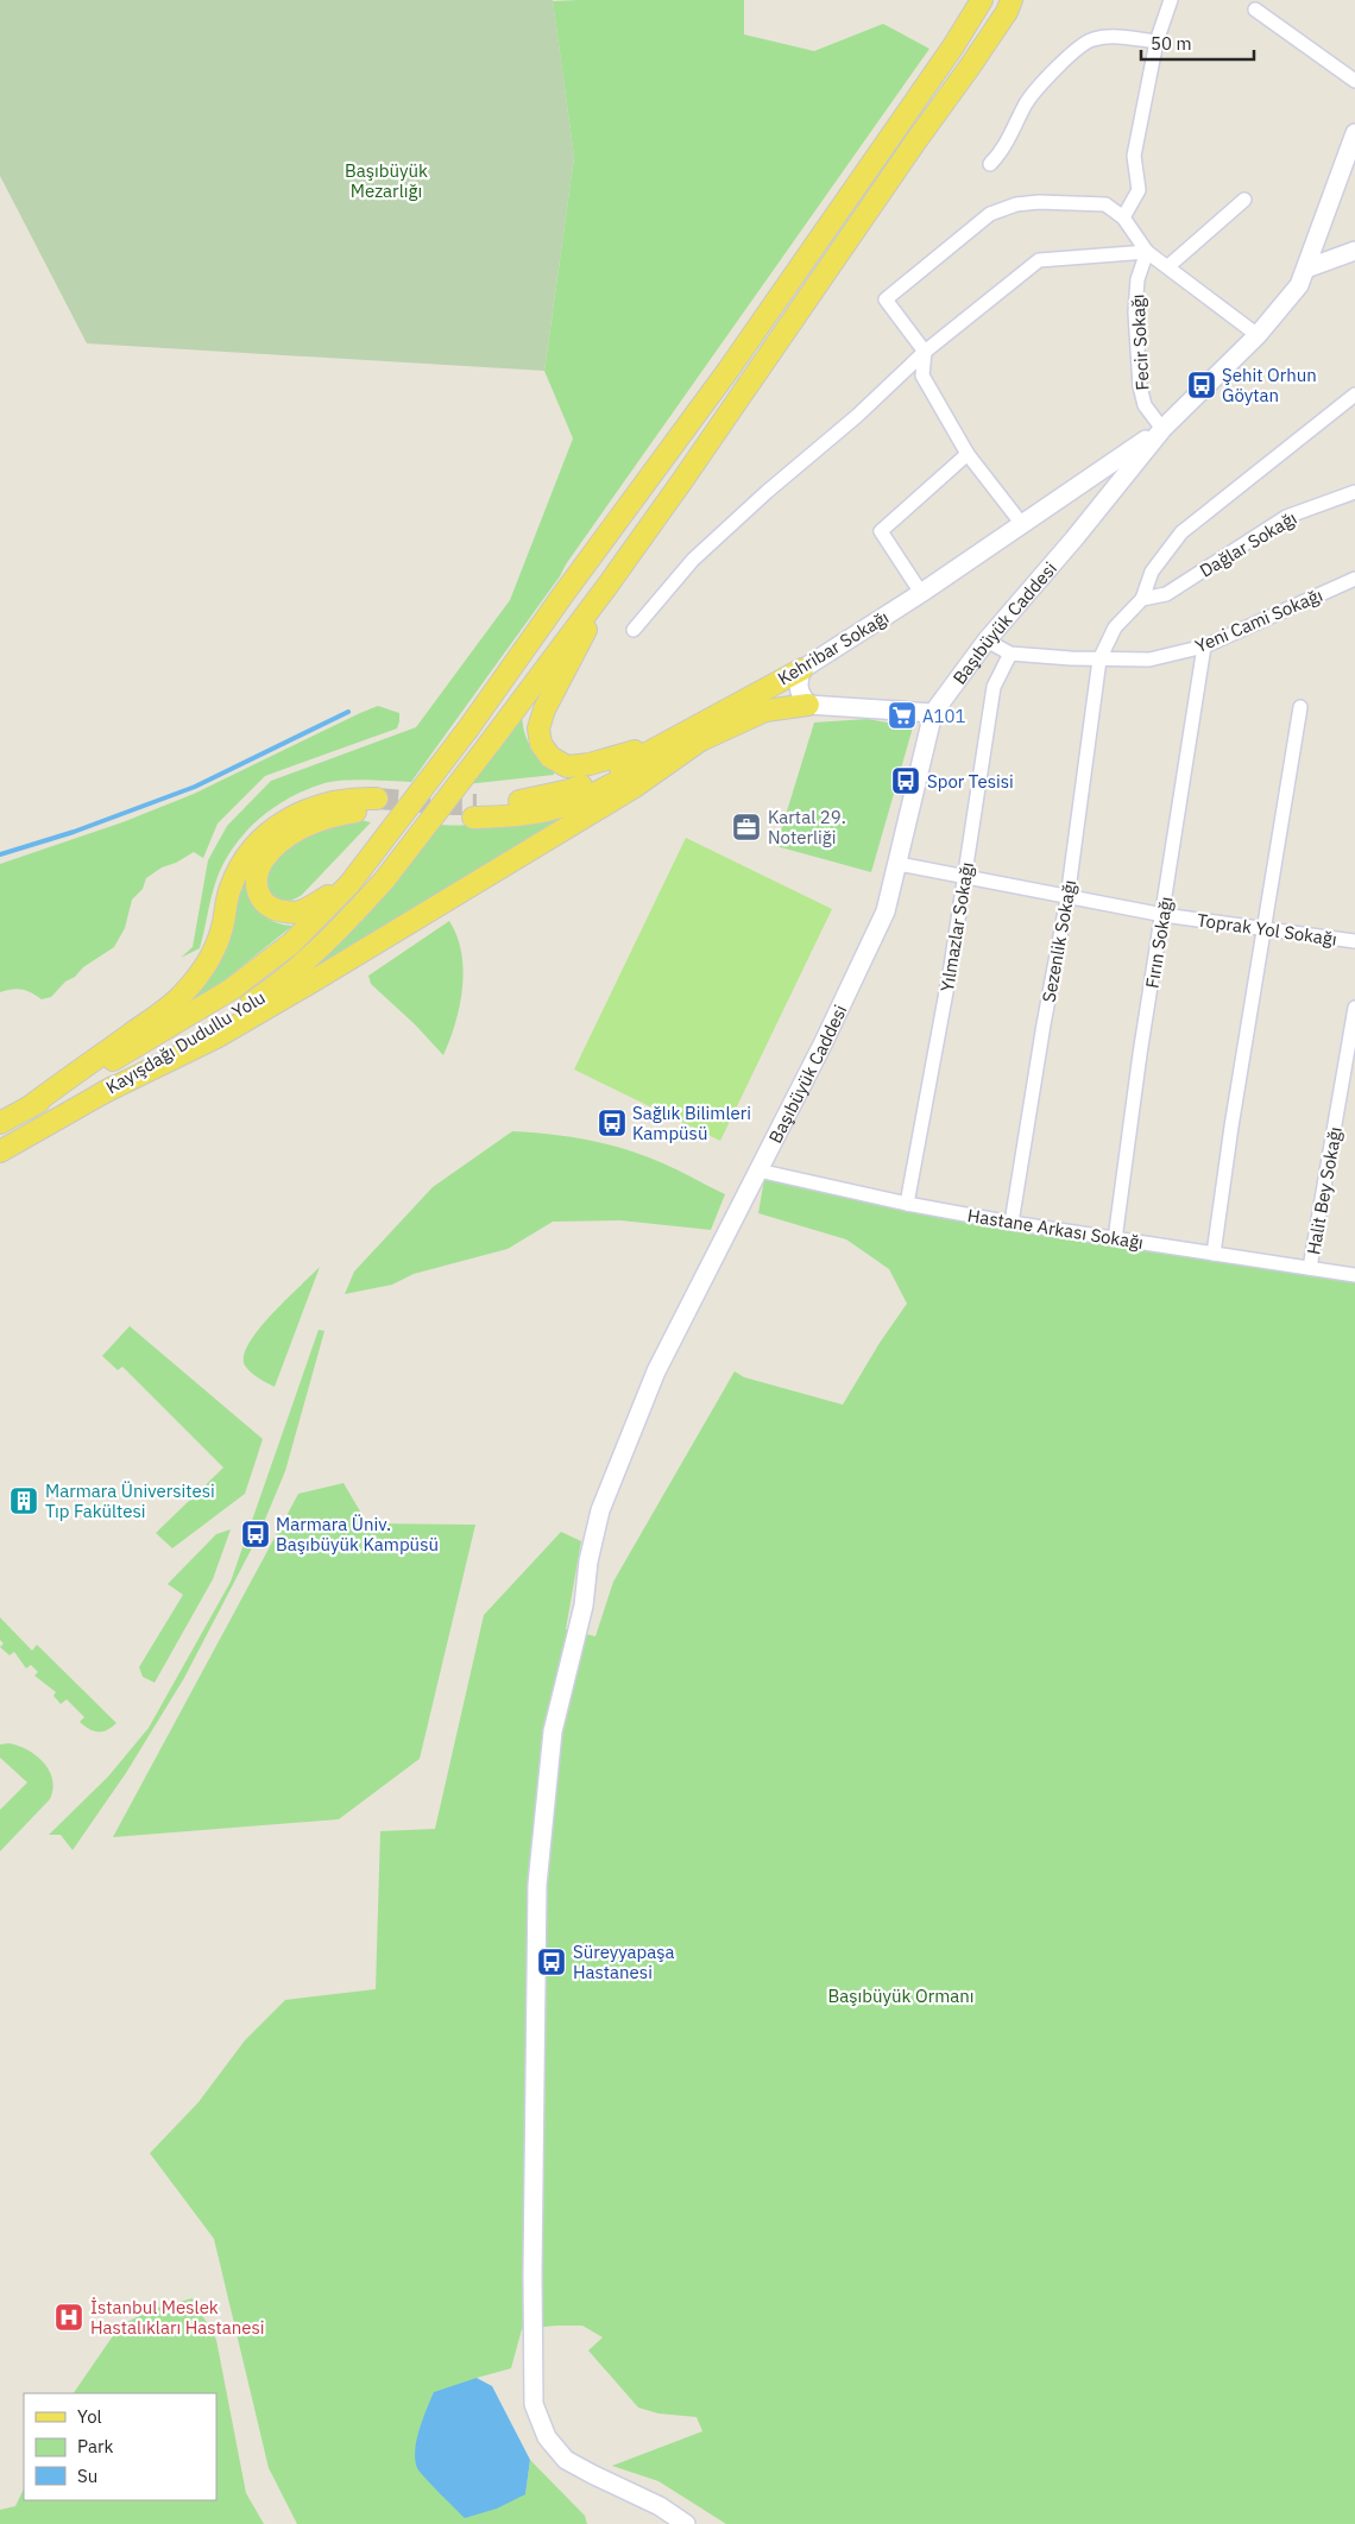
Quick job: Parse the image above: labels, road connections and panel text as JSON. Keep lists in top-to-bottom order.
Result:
{
  "streets": {
    "main road": ["Başıbüyük Caddesi", "Kehribar Sokağı", "Kayışdağı Dudullu Yolu"],
    "street": [
      "Fecir Sokağı",
      "Dağlar Sokağı",
      "Yeni Cami Sokağı",
      "Yılmazlar Sokağı",
      "Toprak Yol Sokağı",
      "Sezenlik Sokağı",
      "Fırın Sokağı",
      "Halit Bey Sokağı",
      "Hastane Arkası Sokağı"
    ]
  },
  "crossings": [
    ["Fecir Sokağı", "Başıbüyük Caddesi"],
    ["Fecir Sokağı", "Kehribar Sokağı"],
    ["Dağlar Sokağı", "Sezenlik Sokağı"],
    ["Yeni Cami Sokağı", "Başıbüyük Caddesi"],
    ["Yeni Cami Sokağı", "Yılmazlar Sokağı"],
    ["Yeni Cami Sokağı", "Sezenlik Sokağı"],
    ["Yeni Cami Sokağı", "Fırın Sokağı"],
    ["Başıbüyük Caddesi", "Kehribar Sokağı"],
    ["Başıbüyük Caddesi", "Toprak Yol Sokağı"],
    ["Başıbüyük Caddesi", "Hastane Arkası Sokağı"],
    ["Yılmazlar Sokağı", "Toprak Yol Sokağı"],
    ["Yılmazlar Sokağı", "Hastane Arkası Sokağı"],
    ["Toprak Yol Sokağı", "Sezenlik Sokağı"],
    ["Toprak Yol Sokağı", "Fırın Sokağı"],
    ["Sezenlik Sokağı", "Hastane Arkası Sokağı"],
    ["Fırın Sokağı", "Hastane Arkası Sokağı"],
    ["Halit Bey Sokağı", "Hastane Arkası Sokağı"]
  ],
  "parks": ["Başıbüyük Mezarlığı", "Başıbüyük Ormanı"],
  "places": {
    "bus stop": [
      "Şehit Orhun Göytan",
      "Spor Tesisi",
      "Sağlık Bilimleri Kampüsü",
      "Marmara Üniv. Başıbüyük Kampüsü",
      "Süreyyapaşa Hastanesi"
    ],
    "supermarket": ["A101"],
    "office": ["Kartal 29. Noterliği"],
    "building": ["Marmara Üniversitesi Tıp Fakültesi"],
    "hospital": ["İstanbul Meslek Hastalıkları Hastanesi"]
  },
  "legend": ["Yol", "Park", "Su"],
  "scale_bar": "50 m"
}
